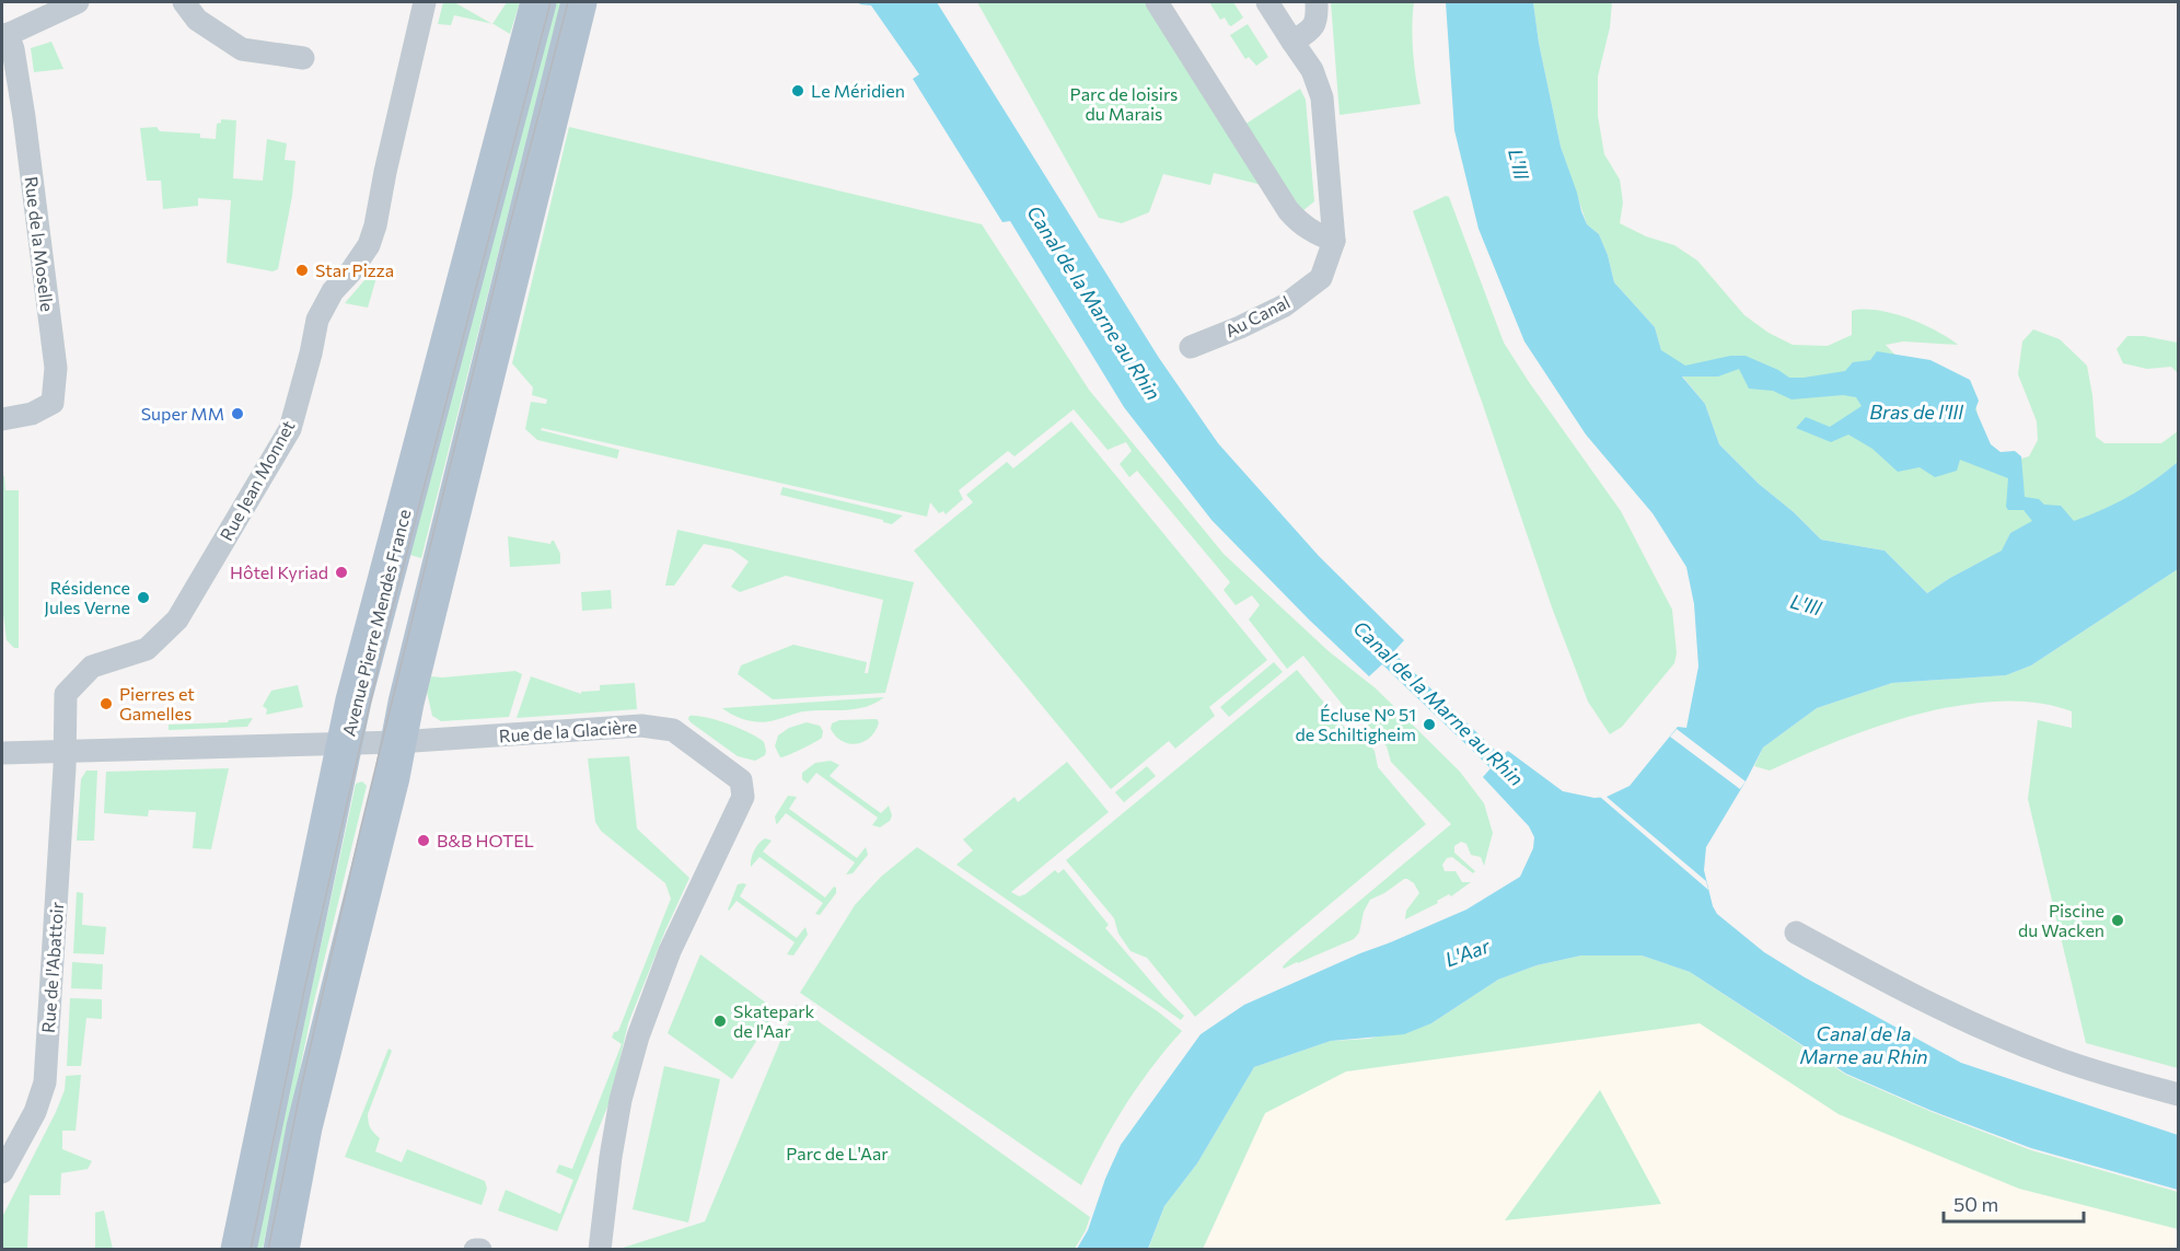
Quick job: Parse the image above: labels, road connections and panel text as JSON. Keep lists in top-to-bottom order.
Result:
{
  "streets": {
    "main road": ["Avenue Pierre Mendès France"],
    "street": [
      "Rue de la Moselle",
      "Au Canal",
      "Rue Jean Monnet",
      "Rue de la Glacière",
      "Rue de l'Abattoir"
    ]
  },
  "crossings": [
    ["Rue Jean Monnet", "Rue de la Glacière"],
    ["Rue Jean Monnet", "Rue de l'Abattoir"],
    ["Avenue Pierre Mendès France", "Rue de la Glacière"],
    ["Rue de la Glacière", "Rue de l'Abattoir"]
  ],
  "water": [
    "L'Ill",
    "Canal de la Marne au Rhin",
    "Bras de l'Ill",
    "L'Aar"
  ],
  "parks": ["Parc de loisirs du Marais", "Parc de L'Aar"],
  "places": [
    "Le Méridien",
    "Star Pizza",
    "Super MM",
    "Hôtel Kyriad",
    "Résidence Jules Verne",
    "Pierres et Gamelles",
    "Écluse N° 51 de Schiltigheim",
    "B&B HOTEL",
    "Piscine du Wacken",
    "Skatepark de l'Aar"
  ],
  "scale_bar": "50 m"
}
